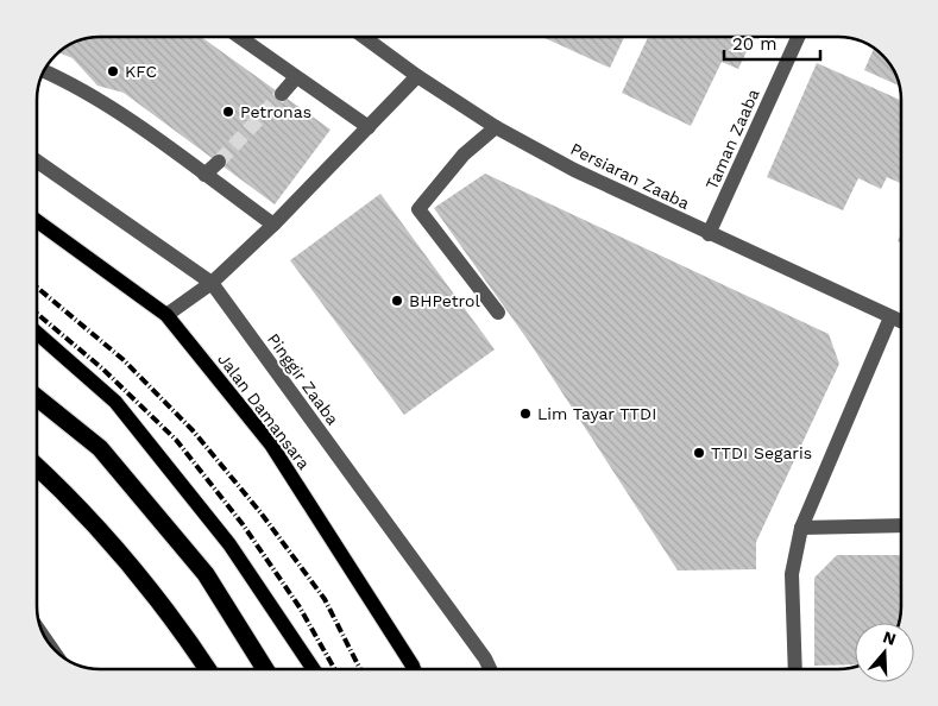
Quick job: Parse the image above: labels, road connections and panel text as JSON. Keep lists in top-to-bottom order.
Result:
{
  "streets": {
    "main road": ["Jalan Damansara"],
    "street": ["Taman Zaaba", "Persiaran Zaaba", "Pinggir Zaaba"]
  },
  "crossings": [
    ["Taman Zaaba", "Persiaran Zaaba"]
  ],
  "places": [
    "KFC",
    "Petronas",
    "BHPetrol",
    "Lim Tayar TTDI",
    "TTDI Segaris"
  ],
  "scale_bar": "20 m",
  "north": "top"
}
